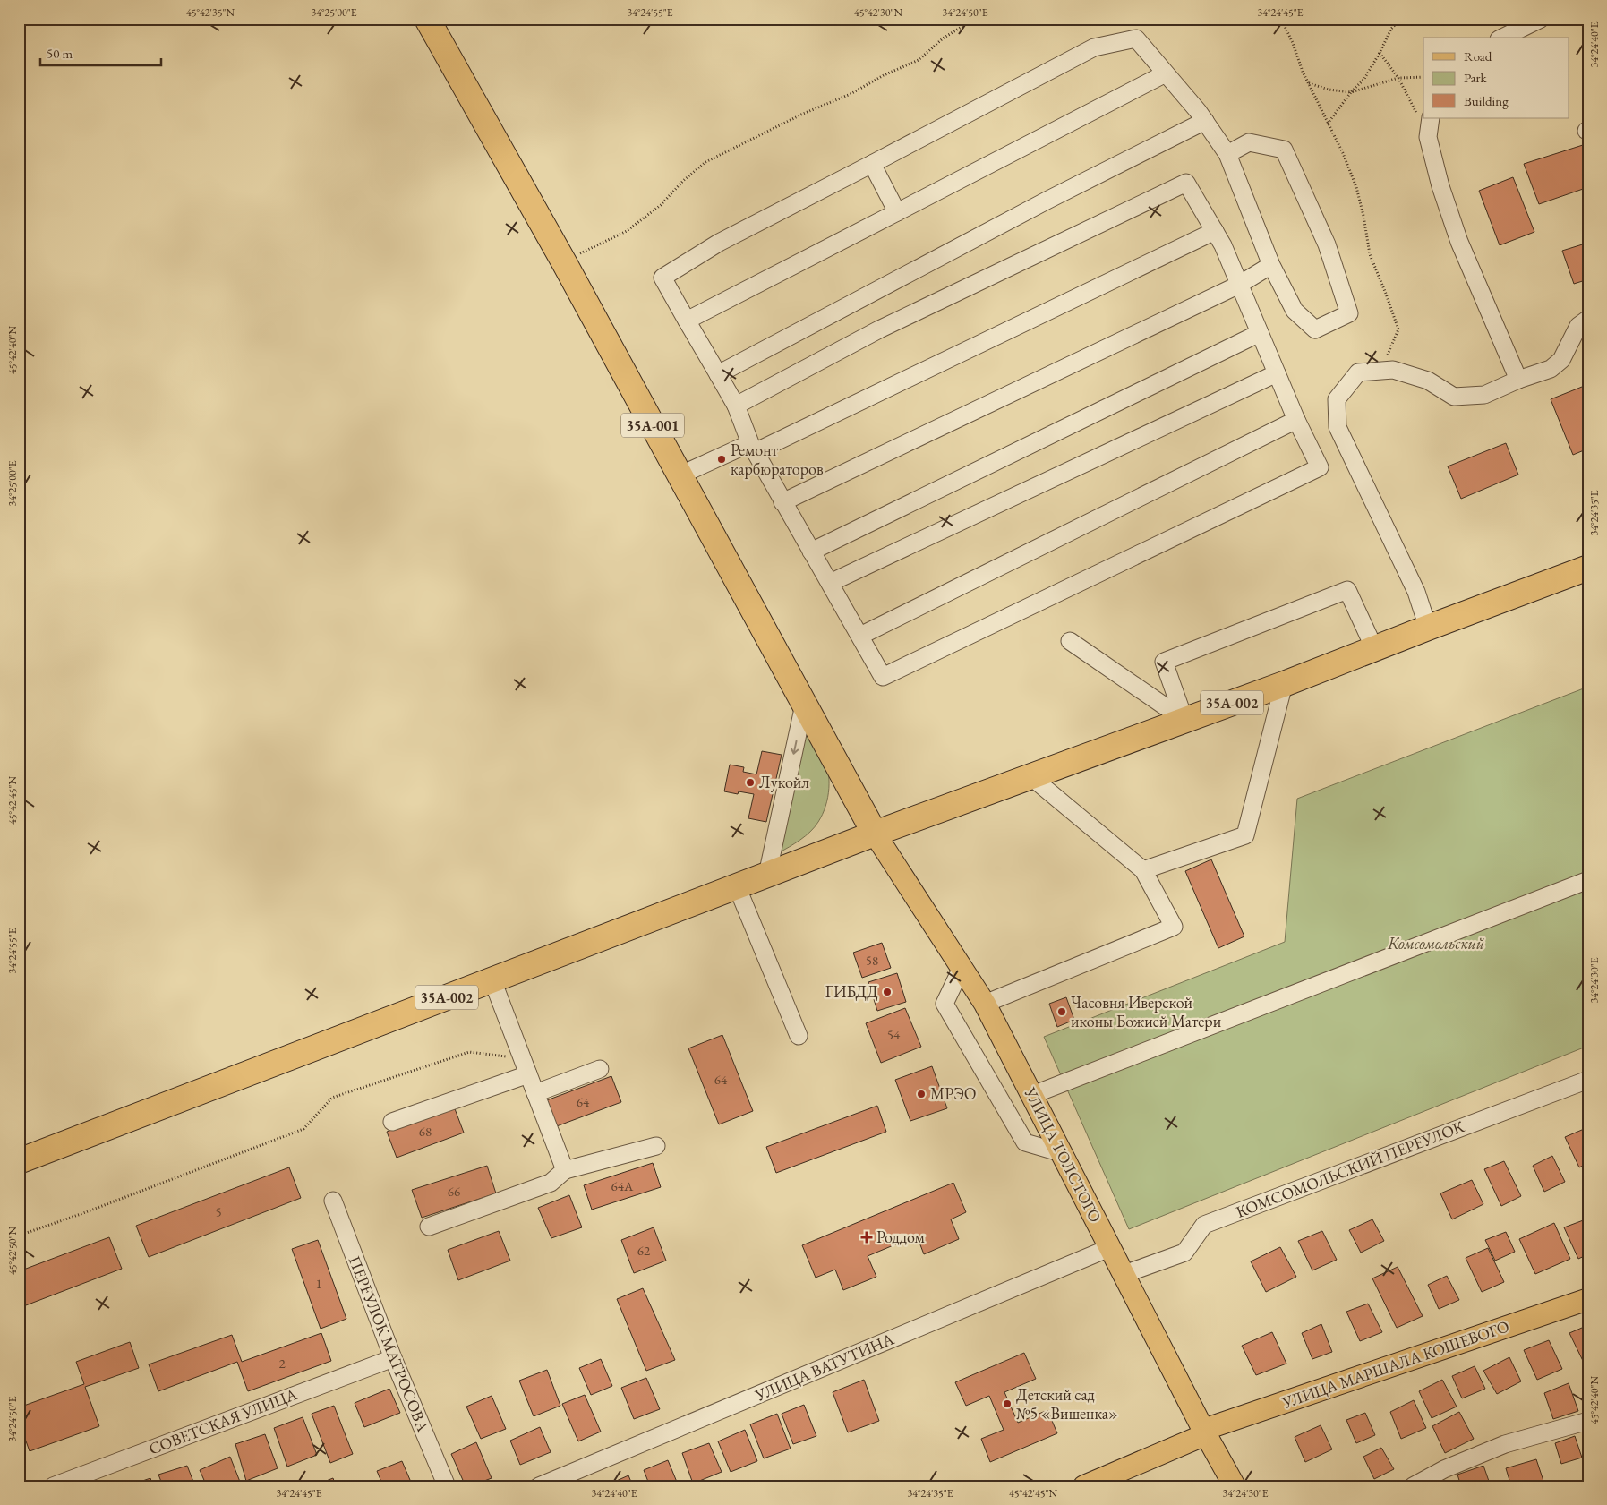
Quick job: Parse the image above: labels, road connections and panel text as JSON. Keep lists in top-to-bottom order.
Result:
{
  "streets": {
    "highway": ["35А-001", "35А-002"],
    "main road": ["УЛИЦА ТОЛСТОГО", "УЛИЦА МАРШАЛА КОШЕВОГО"],
    "street": [
      "КОМСОМОЛЬСКИЙ ПЕРЕУЛОК",
      "ПЕРЕУЛОК МАТРОСОВА",
      "УЛИЦА ВАТУТИНА",
      "СОВЕТСКАЯ УЛИЦА"
    ]
  },
  "crossings": [
    ["35А-001", "35А-002"],
    ["35А-001", "УЛИЦА ТОЛСТОГО"],
    ["35А-002", "УЛИЦА ТОЛСТОГО"],
    ["УЛИЦА ТОЛСТОГО", "КОМСОМОЛЬСКИЙ ПЕРЕУЛОК"],
    ["УЛИЦА ТОЛСТОГО", "УЛИЦА МАРШАЛА КОШЕВОГО"],
    ["УЛИЦА ТОЛСТОГО", "УЛИЦА ВАТУТИНА"],
    ["ПЕРЕУЛОК МАТРОСОВА", "СОВЕТСКАЯ УЛИЦА"]
  ],
  "parks": ["Комсомольский"],
  "places": {
    "other": [
      "Ремонт карбюраторов",
      "Лукойл",
      "ГИБДД",
      "Часовня Иверской иконы Божией Матери",
      "МРЭО",
      "Детский сад №5 «Вишенка»"
    ],
    "health": ["Роддом"]
  },
  "house_numbers": [
    "58",
    "54",
    "64",
    "64",
    "68",
    "64А",
    "66",
    "5",
    "62",
    "1",
    "2"
  ],
  "legend": ["Road", "Park", "Building"],
  "scale_bar": "50 m",
  "coordinates": [
    "45°42'35\"N",
    "34°25'00\"E",
    "34°24'55\"E",
    "45°42'30\"N",
    "34°24'50\"E",
    "34°24'45\"E",
    "34°24'40\"E",
    "45°42'40\"N",
    "34°24'35\"E",
    "45°42'45\"N",
    "34°24'30\"E",
    "45°42'50\"N"
  ]
}
